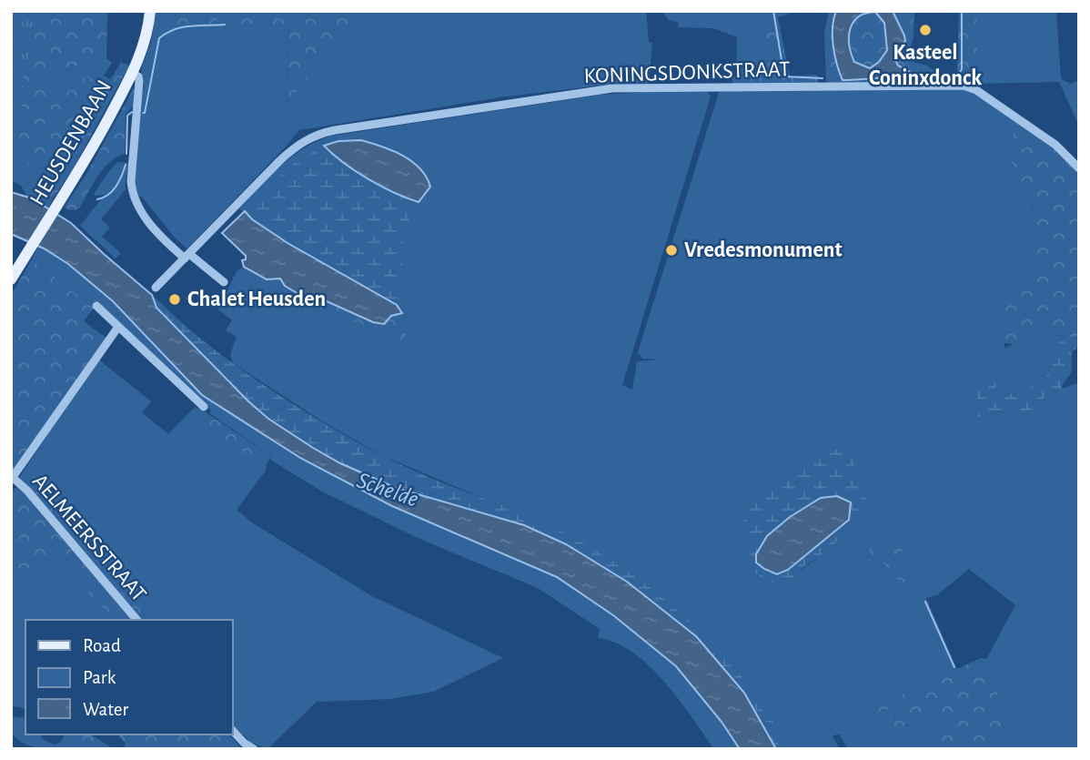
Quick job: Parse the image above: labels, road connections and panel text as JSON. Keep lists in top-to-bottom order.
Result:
{
  "streets": {
    "main road": ["HEUSDENBAAN"],
    "street": ["KONINGSDONKSTRAAT", "AELMEERSSTRAAT"]
  },
  "crossings": [
    ["KONINGSDONKSTRAAT", "HEUSDENBAAN"]
  ],
  "water": ["Schelde"],
  "places": ["Kasteel Coninxdonck", "Vredesmonument", "Chalet Heusden"],
  "legend": ["Road", "Park", "Water"]
}
